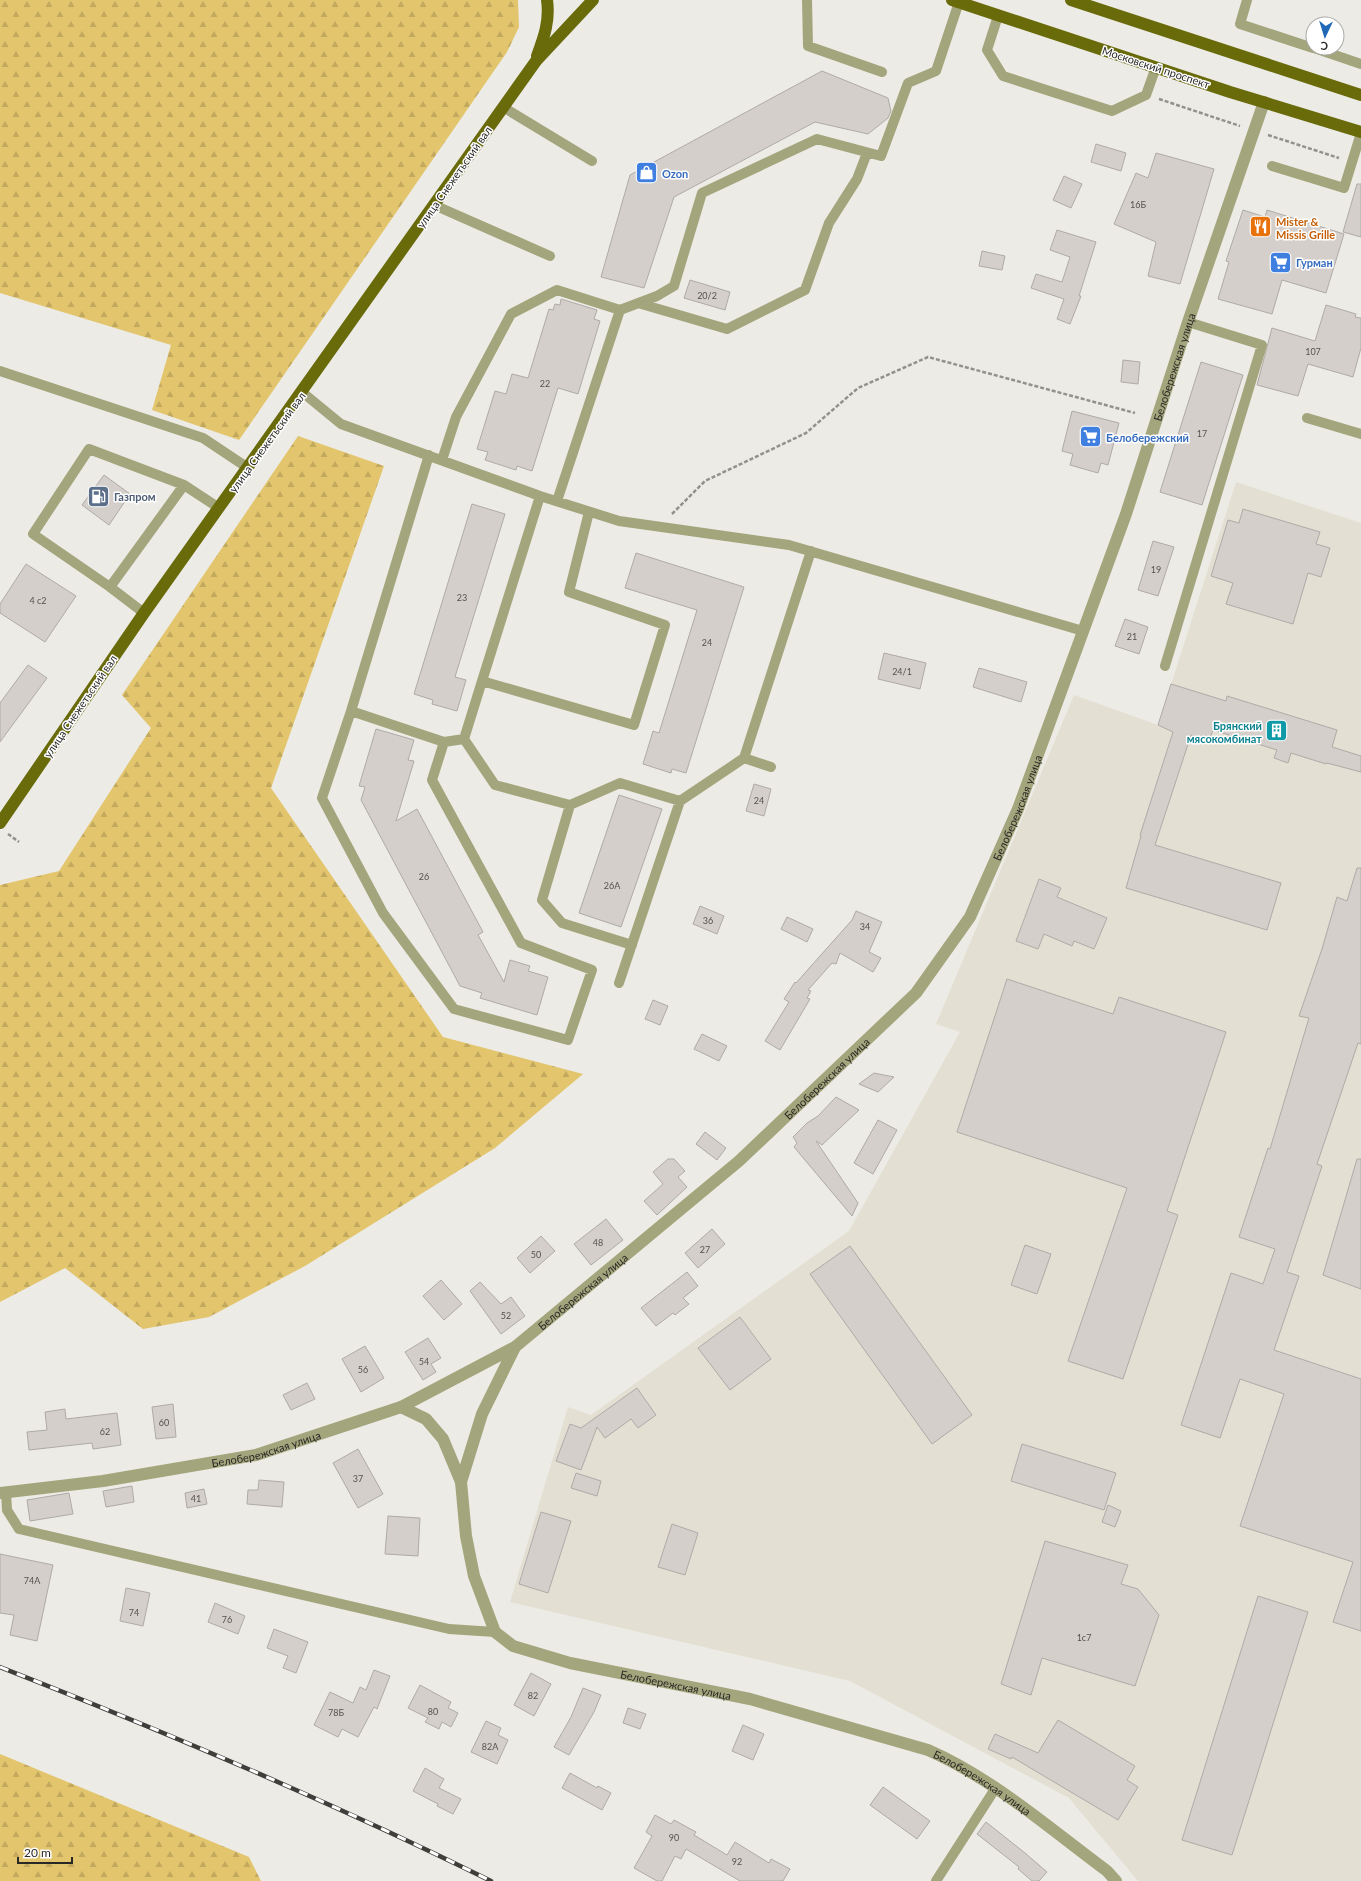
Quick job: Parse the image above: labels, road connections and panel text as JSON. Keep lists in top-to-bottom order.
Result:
{
  "streets": {
    "main road": ["Московский проспект", "улица Снежетьский вал"],
    "street": ["Белобережская улица"]
  },
  "crossings": [
    ["Московский проспект", "Белобережская улица"]
  ],
  "places": {
    "shop": ["Ozon"],
    "restaurant": ["Mister & Missis Grille"],
    "supermarket": ["Гурман", "Белобережский"],
    "fuel station": ["Газпром"],
    "building": ["Брянский мясокомбинат"]
  },
  "house_numbers": [
    "16Б",
    "20/2",
    "107",
    "22",
    "17",
    "19",
    "23",
    "4 с2",
    "21",
    "24",
    "24/1",
    "24",
    "26",
    "26А",
    "36",
    "34",
    "48",
    "27",
    "50",
    "52",
    "54",
    "56",
    "60",
    "62",
    "37",
    "41",
    "74А",
    "74",
    "76",
    "1с7",
    "82",
    "80",
    "78Б",
    "82А",
    "90",
    "92"
  ],
  "scale_bar": "20 m",
  "north": "bottom"
}
